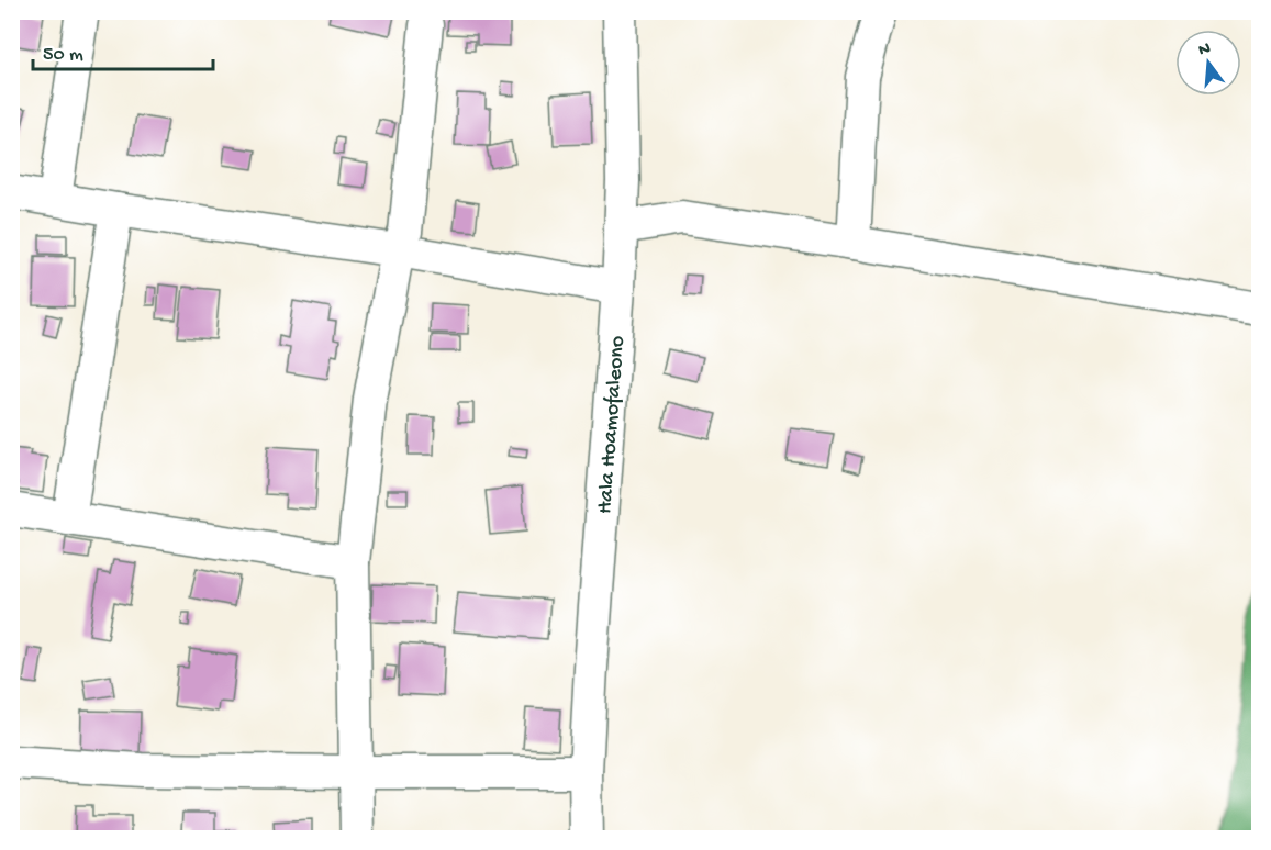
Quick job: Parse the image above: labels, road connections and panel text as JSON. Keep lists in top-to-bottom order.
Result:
{
  "streets": {
    "street": ["Hala Hoamofaleono"]
  },
  "scale_bar": "50 m",
  "north": "top"
}
